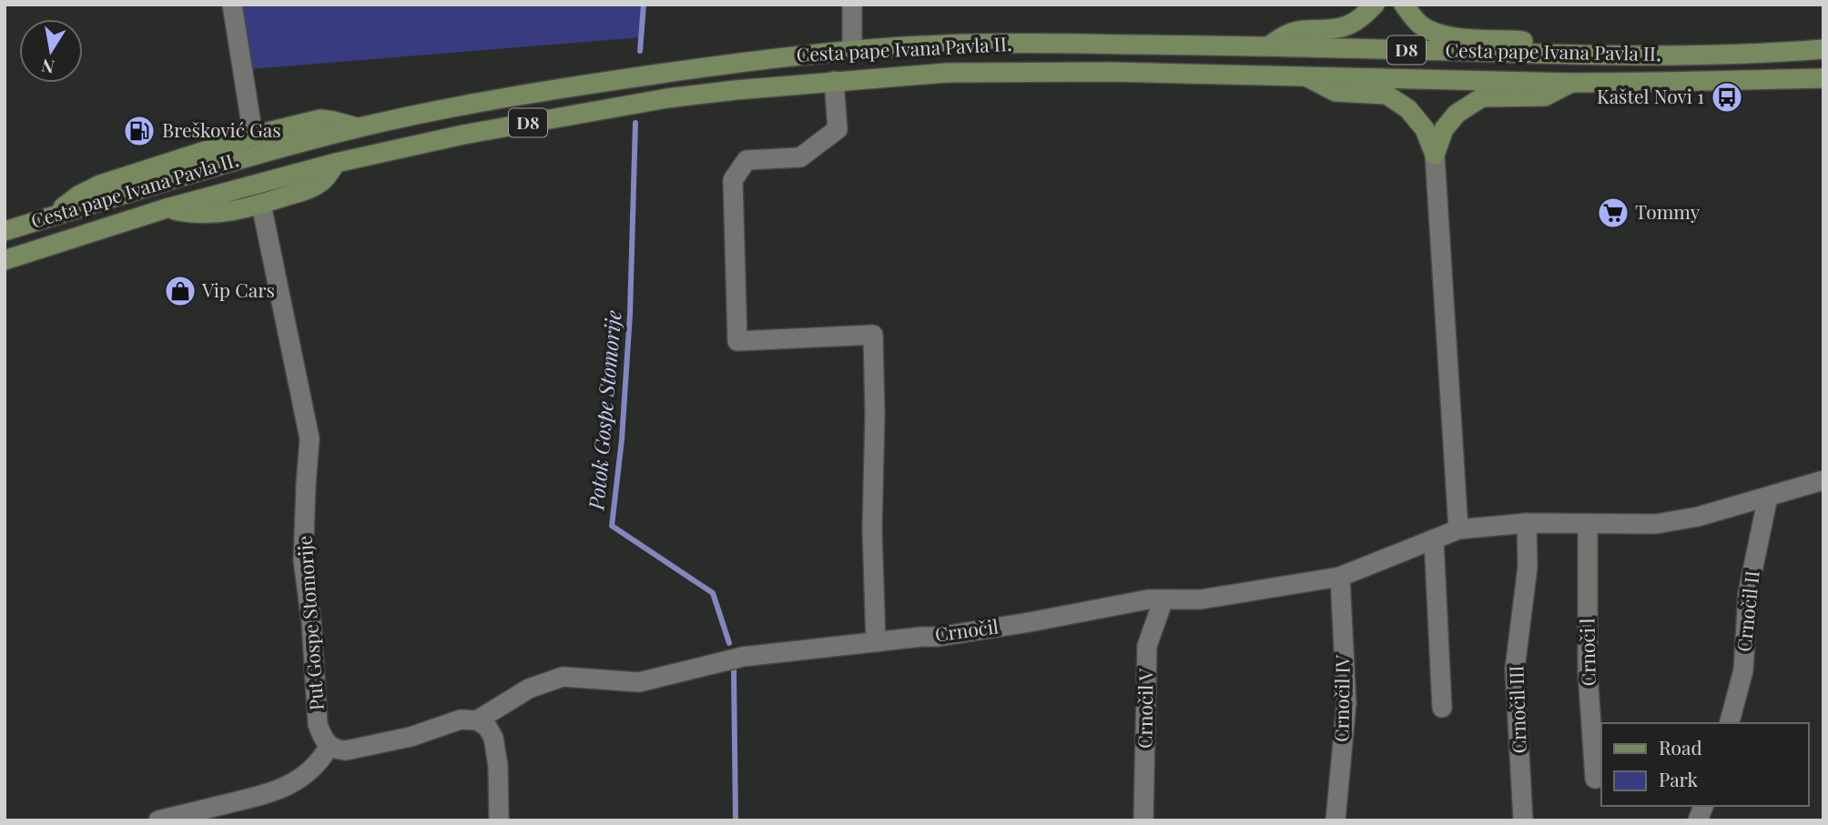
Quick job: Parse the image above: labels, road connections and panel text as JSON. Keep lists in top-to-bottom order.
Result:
{
  "streets": {
    "main road": ["Cesta pape Ivana Pavla II.", "D8"],
    "street": [
      "Crnočil II",
      "Put Gospe Stomorije",
      "Crnočil",
      "Crnoči l",
      "Crnočil IV",
      "Crnočil V",
      "Crnočil III"
    ]
  },
  "crossings": [
    ["Crnočil", "Crnočil IV"],
    ["Crnočil", "Crnočil V"]
  ],
  "water": ["Potok Gospe Stomorije"],
  "places": {
    "bus stop": ["Kaštel Novi 1"],
    "fuel station": ["Brešković Gas"],
    "supermarket": ["Tommy"],
    "shop": ["Vip Cars"]
  },
  "legend": ["Road", "Park"],
  "north": "bottom"
}
